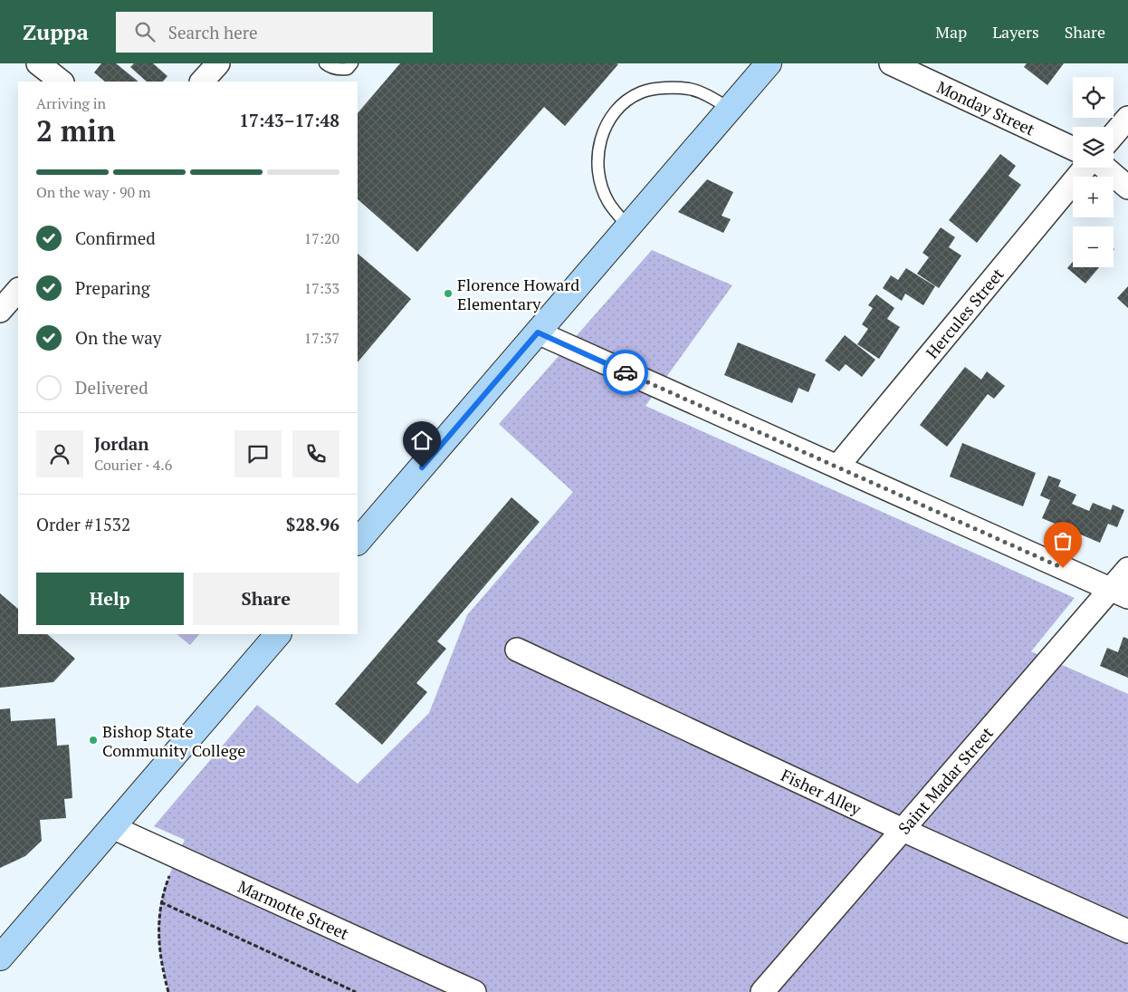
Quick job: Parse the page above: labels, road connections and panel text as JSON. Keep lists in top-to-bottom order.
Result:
{
  "streets": {
    "street": [
      "Monday Street",
      "Hercules Street",
      "Saint Madar Street",
      "Fisher Alley",
      "Marmotte Street"
    ]
  },
  "crossings": [
    ["Saint Madar Street", "Fisher Alley"]
  ],
  "places": ["Florence Howard Elementary", "Bishop State Community College"],
  "page": {
    "header": "Zuppa",
    "search": "Search here",
    "nav": ["Map", "Layers", "Share"],
    "map_buttons": ["+", "−"],
    "heading": ["2 min", "Arriving in", "17:43–17:48"],
    "panel": [
      "Jordan",
      "Courier · 4.6",
      "Order #1532",
      "$28.96"
    ],
    "bar": "On the way · 90 m",
    "list": [
      ["Confirmed", "17:20"],
      ["Preparing", "17:33"],
      ["On the way", "17:37"],
      "Delivered"
    ],
    "buttons": ["Help", "Share"]
  }
}
